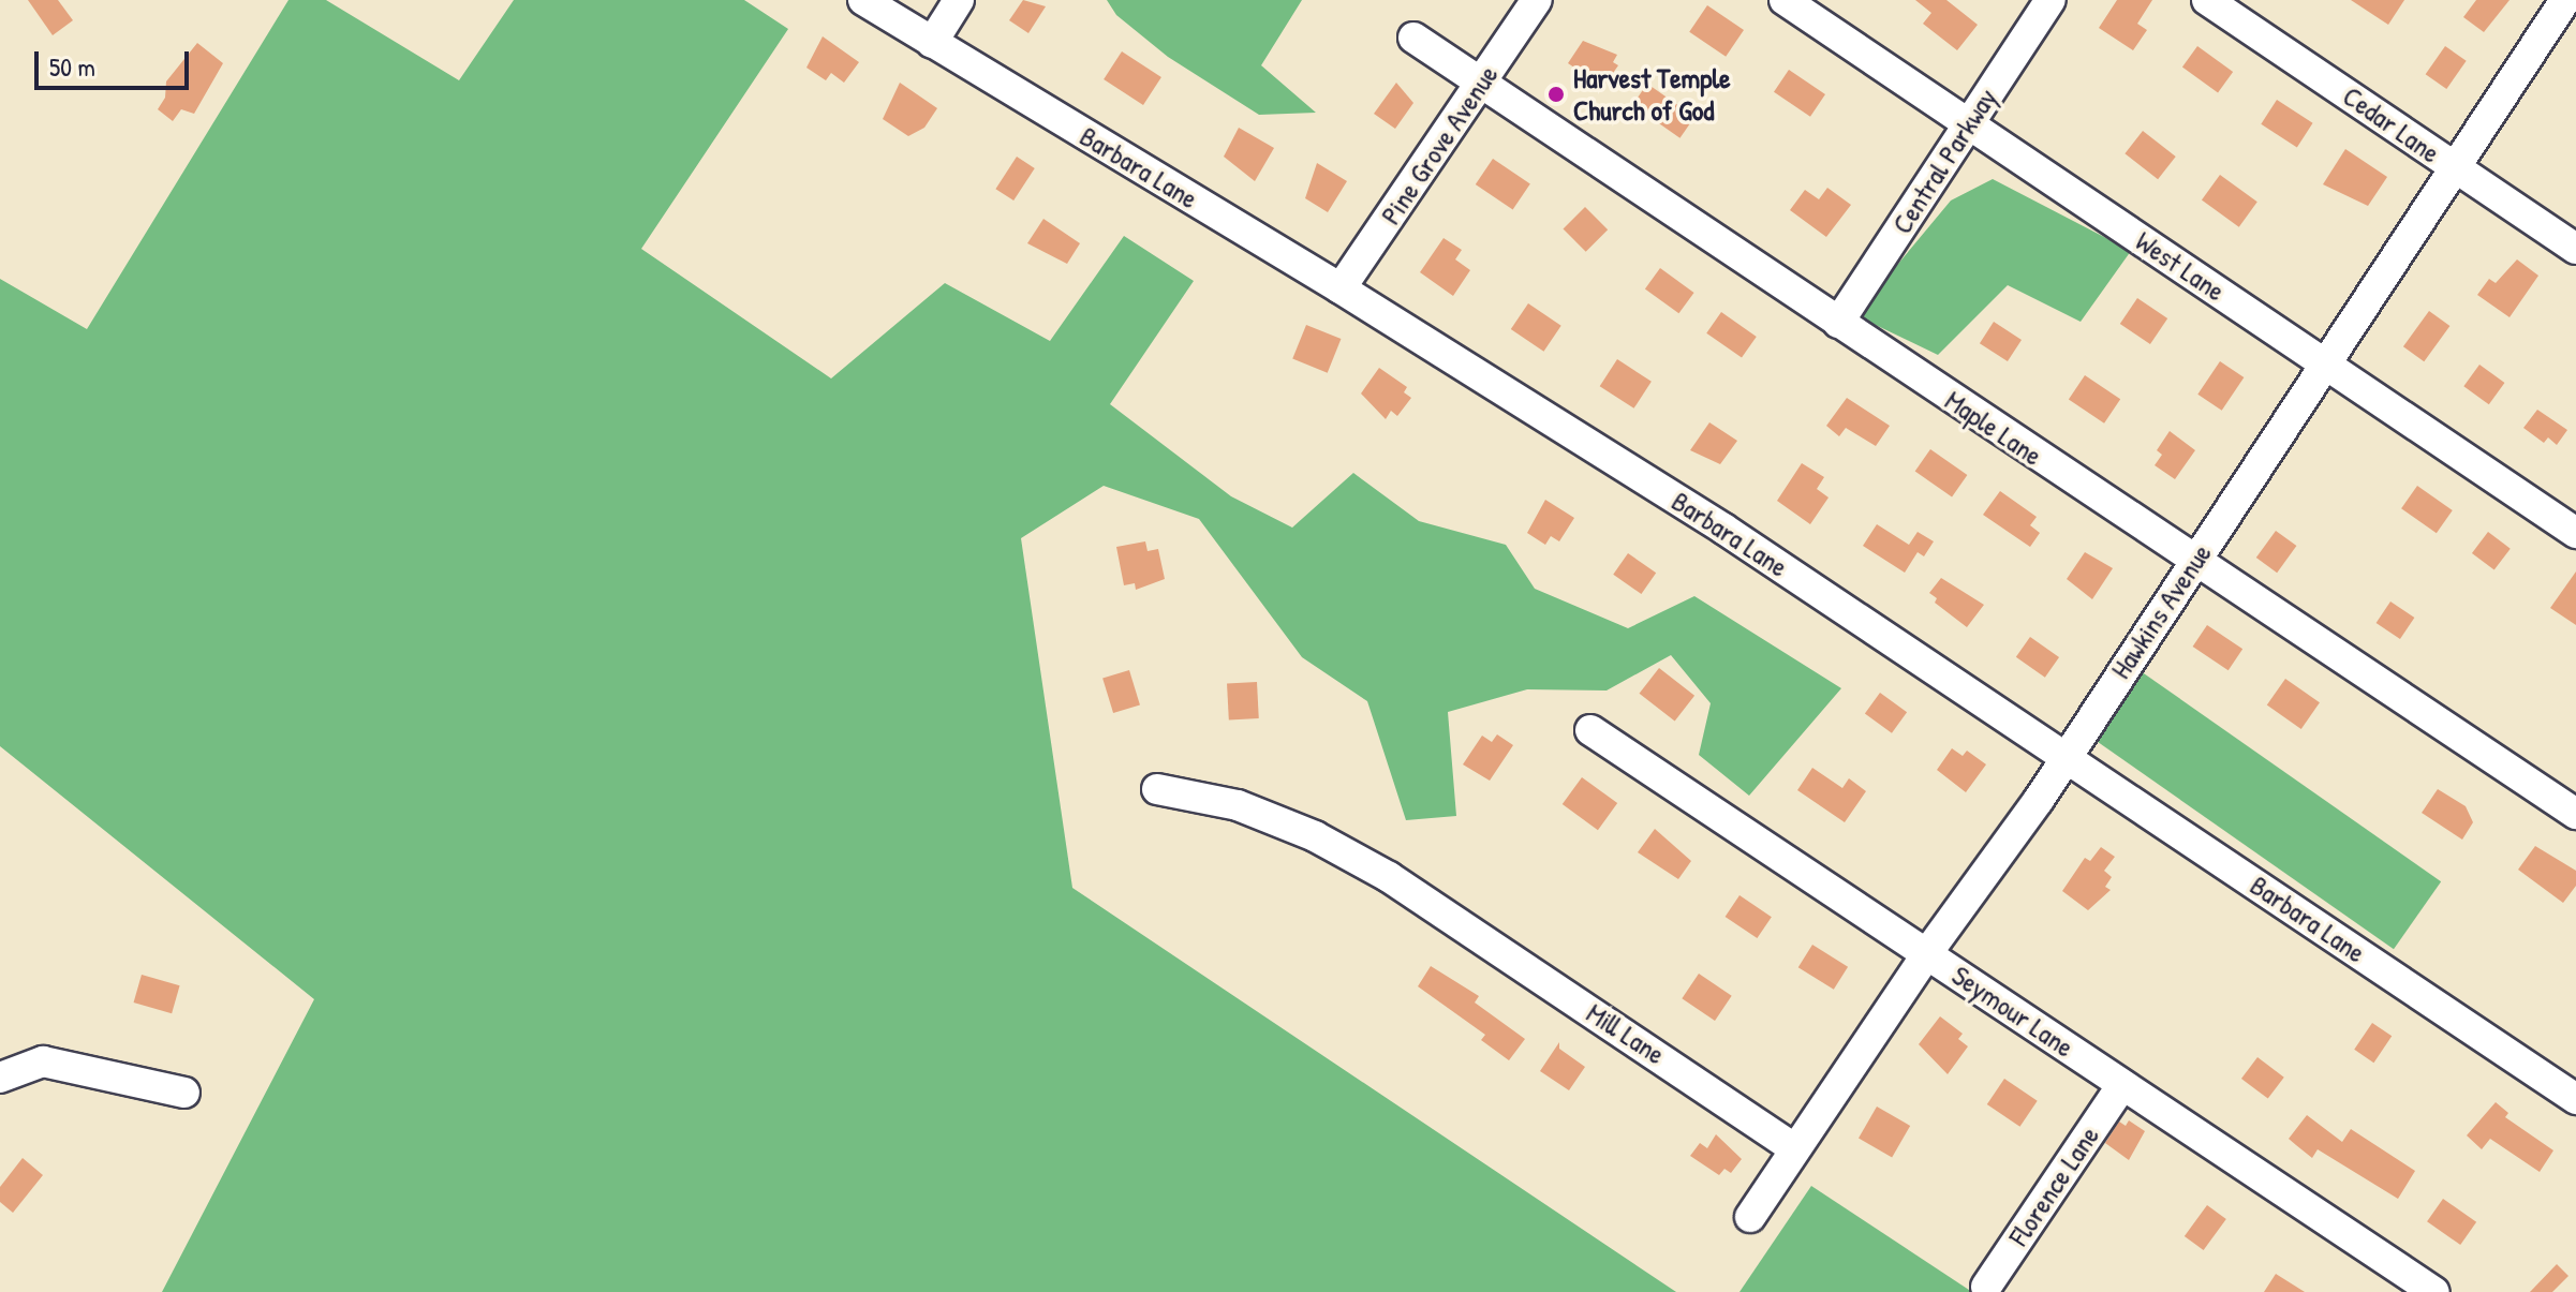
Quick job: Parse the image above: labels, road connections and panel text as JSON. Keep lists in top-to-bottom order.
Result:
{
  "streets": {
    "street": [
      "Cedar Lane",
      "Pine Grove Avenue",
      "Central Parkway",
      "Barbara Lane",
      "West Lane",
      "Maple Lane",
      "Hawkins Avenue",
      "Seymour Lane",
      "Mill Lane",
      "Florence Lane"
    ]
  },
  "crossings": [
    ["Cedar Lane", "Hawkins Avenue"],
    ["Pine Grove Avenue", "Barbara Lane"],
    ["Pine Grove Avenue", "Maple Lane"],
    ["Central Parkway", "West Lane"],
    ["Central Parkway", "Maple Lane"],
    ["Barbara Lane", "Hawkins Avenue"],
    ["West Lane", "Hawkins Avenue"],
    ["Maple Lane", "Hawkins Avenue"],
    ["Hawkins Avenue", "Seymour Lane"],
    ["Hawkins Avenue", "Mill Lane"],
    ["Seymour Lane", "Florence Lane"]
  ],
  "places": ["Harvest Temple Church of God"],
  "scale_bar": "50 m"
}
